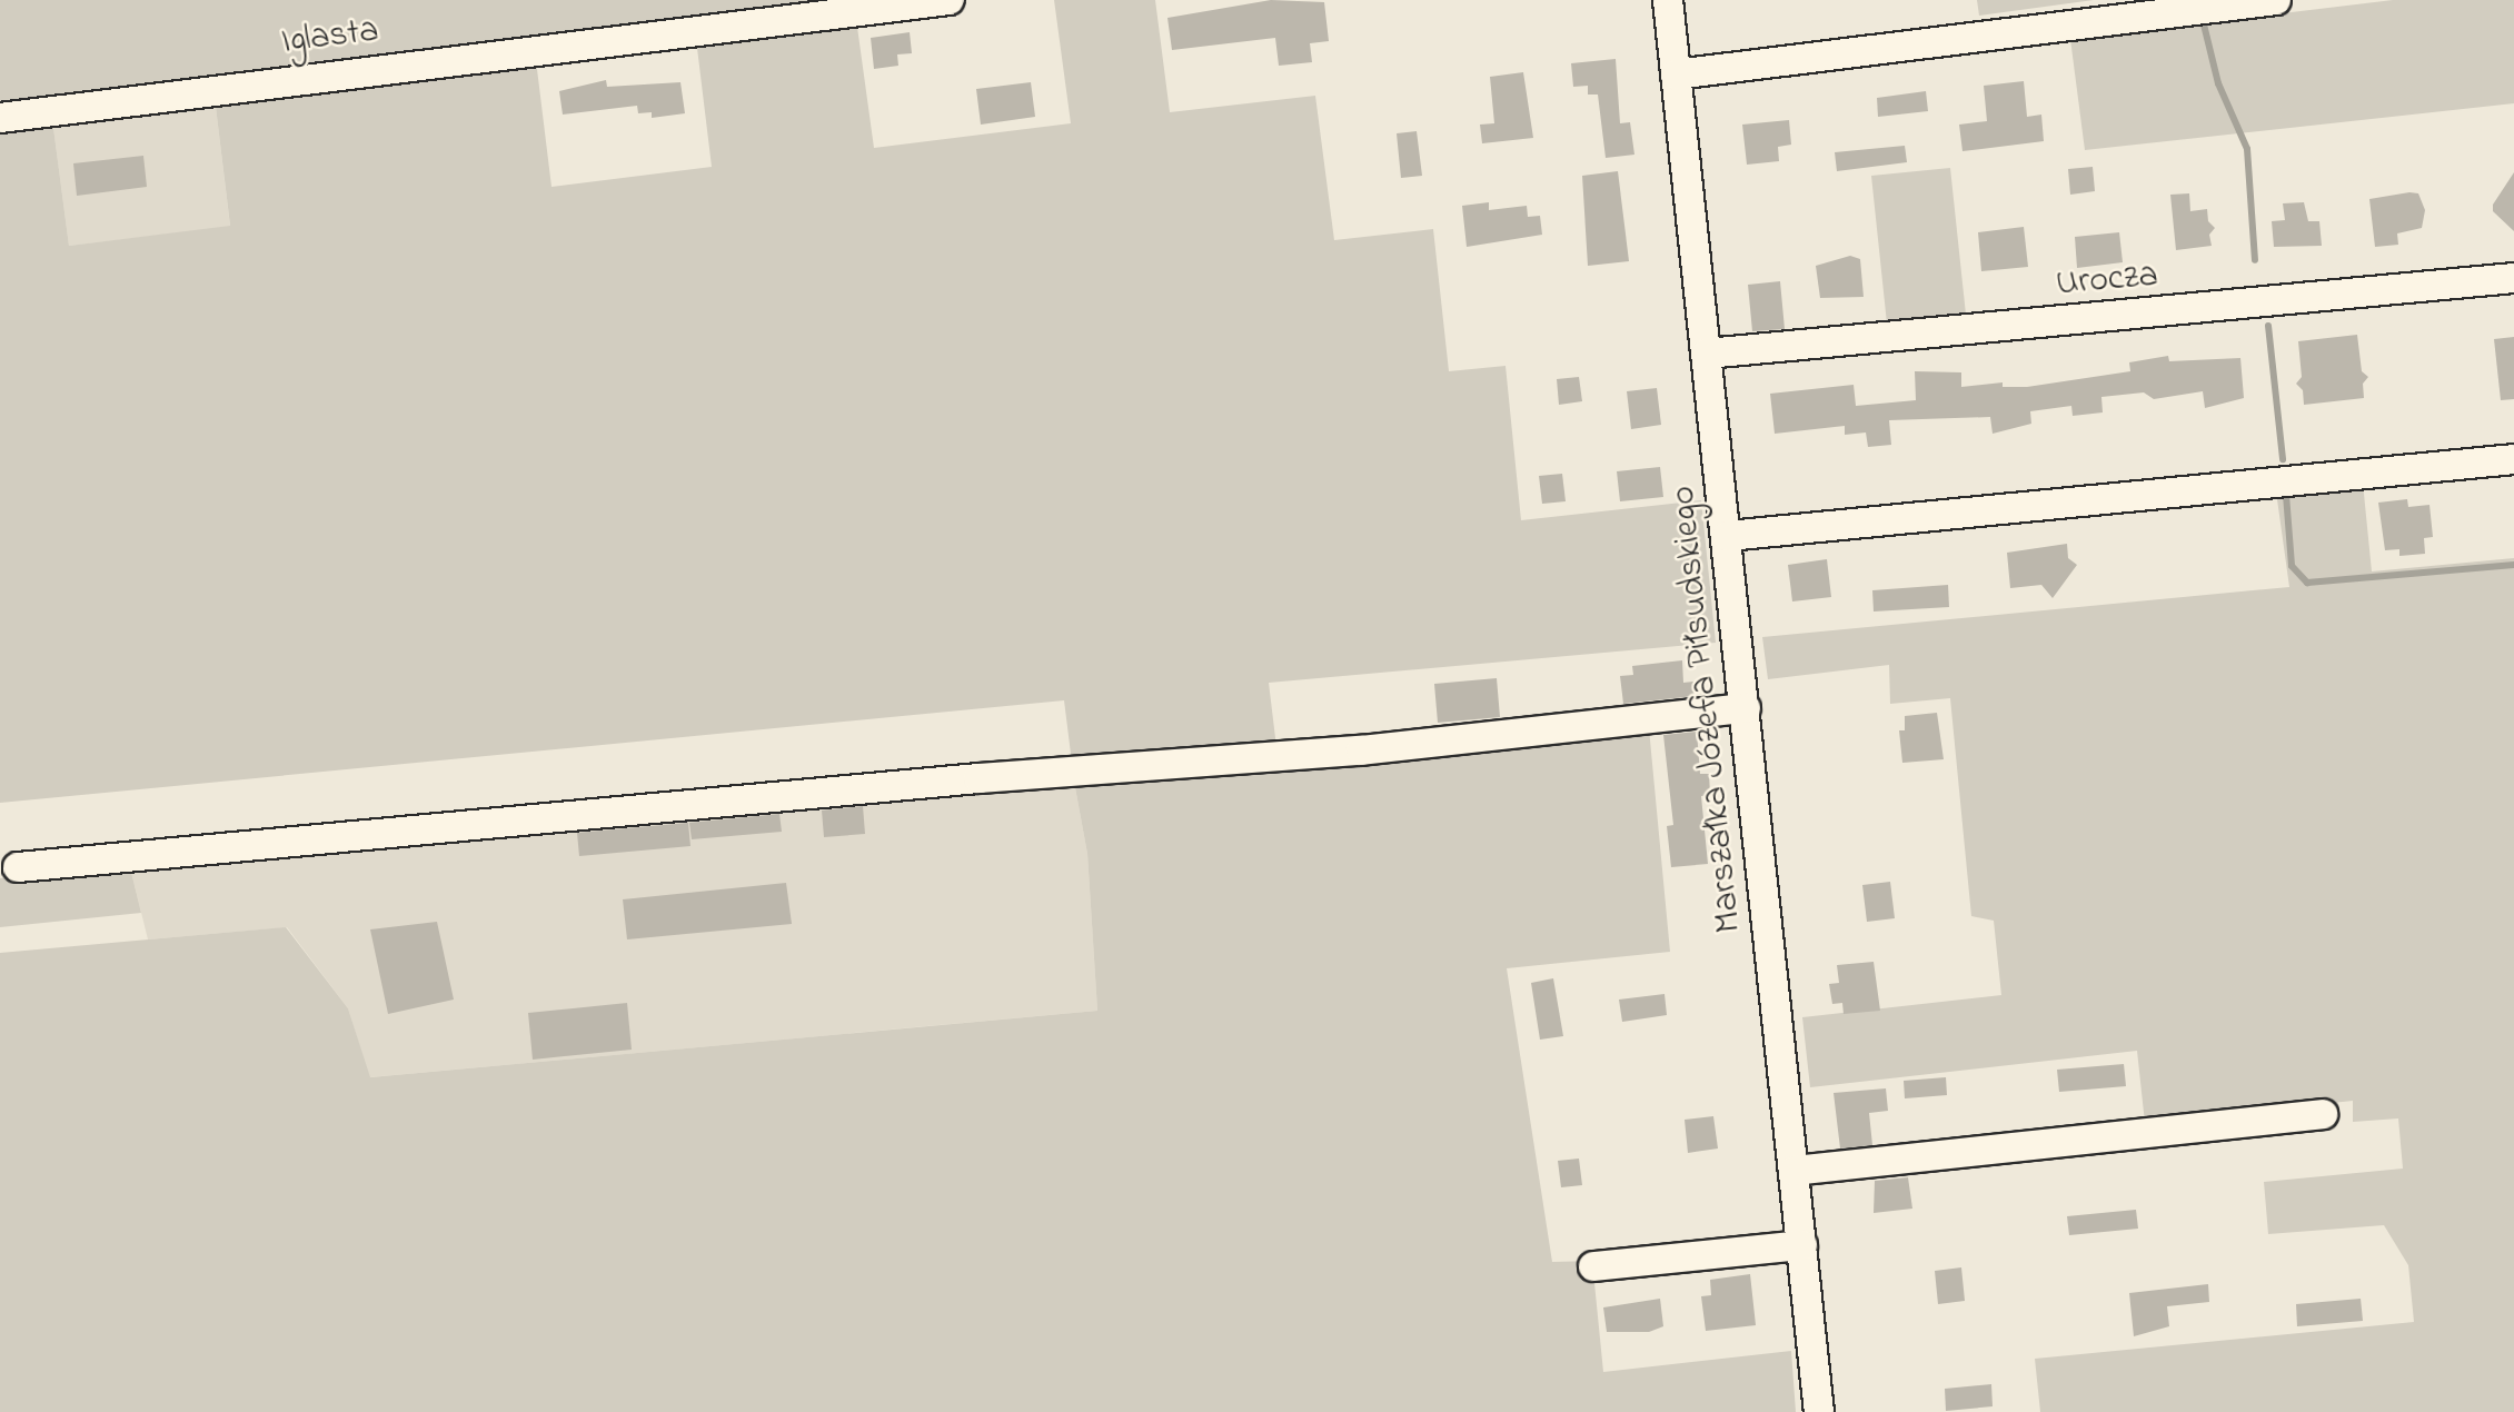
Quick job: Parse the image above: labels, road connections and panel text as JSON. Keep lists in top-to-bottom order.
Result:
{
  "streets": {
    "street": ["Iglasta", "Urocza", "Marszałka Józefa Piłsudskiego"]
  },
  "crossings": [
    ["Urocza", "Marszałka Józefa Piłsudskiego"]
  ]
}
